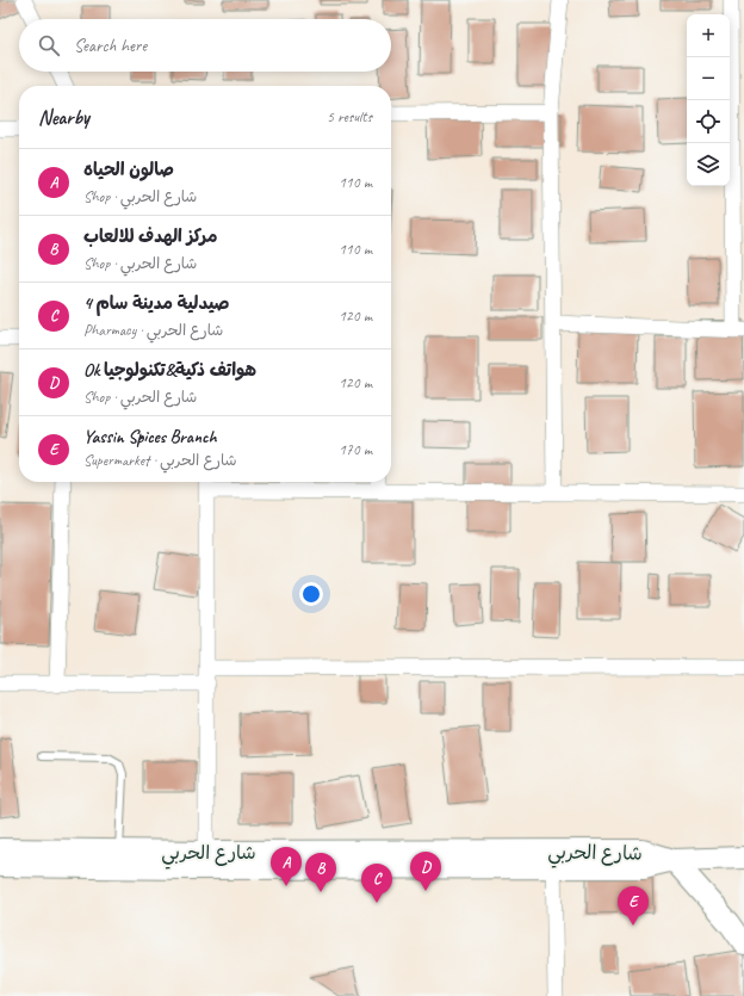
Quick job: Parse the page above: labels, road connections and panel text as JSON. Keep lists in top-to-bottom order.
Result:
{
  "streets": {
    "street": ["شارع الحربي"]
  },
  "page": {
    "map_buttons": ["+", "−"],
    "search": "Search here",
    "heading": ["Nearby", "5 results"],
    "list": [
      {
        "mark": "A",
        "name": "صالون الحياه",
        "note": "Shop · شارع الحربي",
        "value": "110 m"
      },
      {
        "mark": "B",
        "name": "مركز الهدف للالعاب",
        "note": "Shop · شارع الحربي",
        "value": "110 m"
      },
      {
        "mark": "C",
        "name": "صيدلية مدينة سام 4",
        "note": "Pharmacy · شارع الحربي",
        "value": "120 m"
      },
      {
        "mark": "D",
        "name": "Ok هواتف ذكية&تكنولوجيا",
        "note": "Shop · شارع الحربي",
        "value": "120 m"
      },
      {
        "mark": "E",
        "name": "Yassin Spices Branch",
        "note": "Supermarket · شارع الحربي",
        "value": "170 m"
      }
    ],
    "pins": [
      "A",
      "D",
      "B",
      "C",
      "E"
    ]
  }
}
